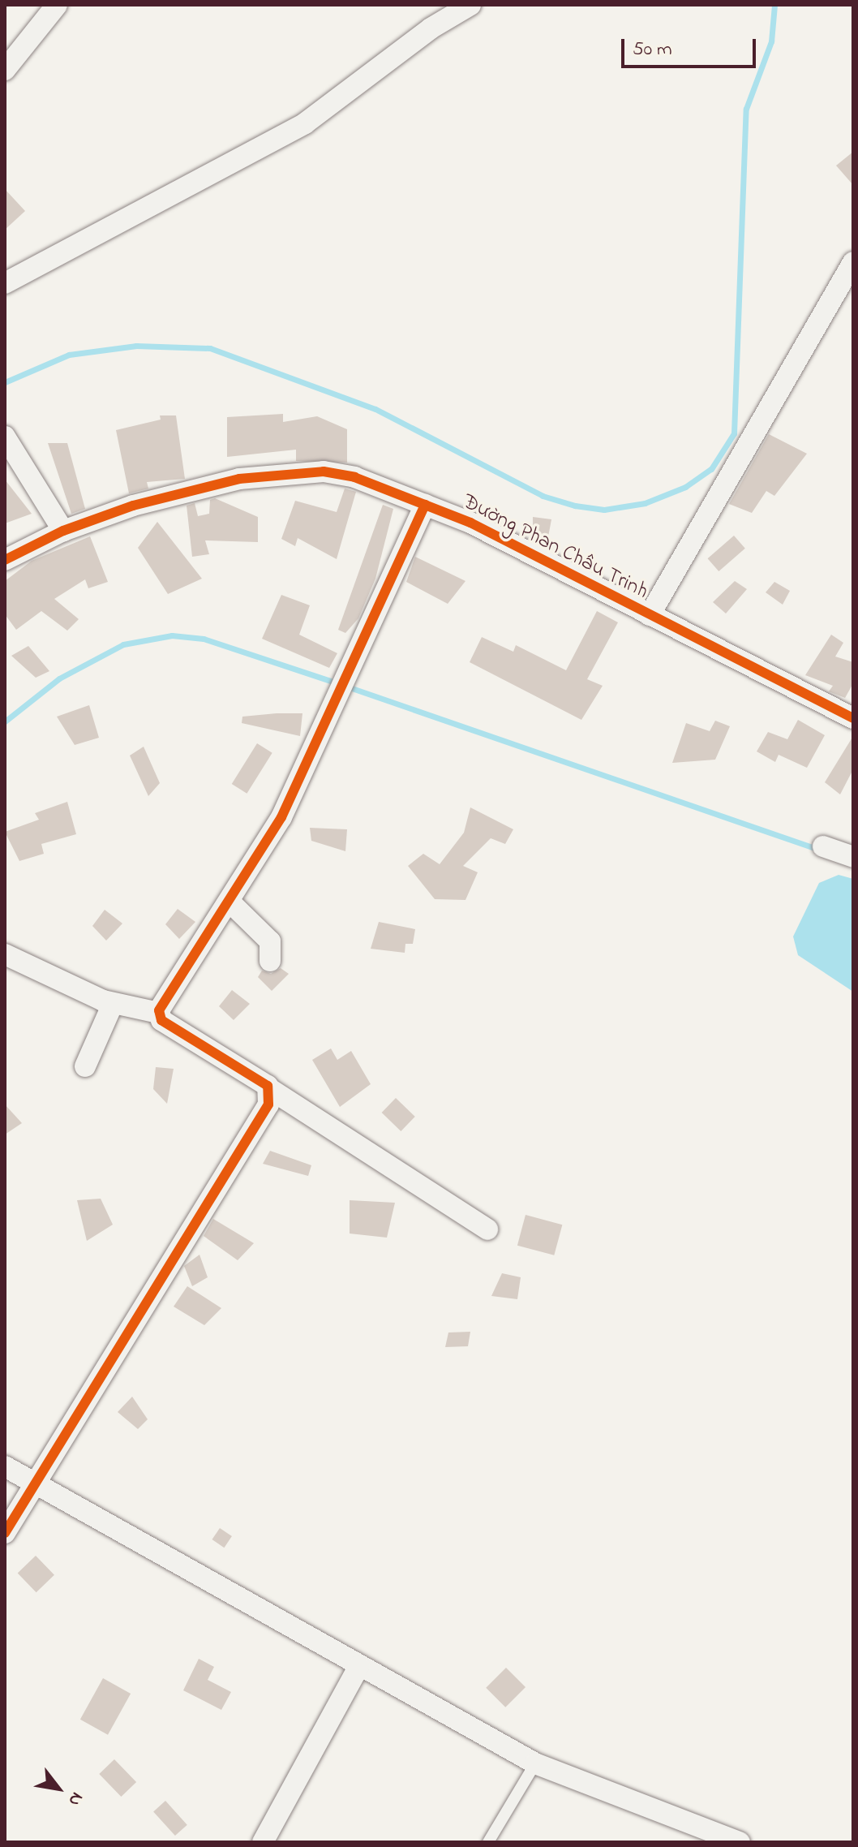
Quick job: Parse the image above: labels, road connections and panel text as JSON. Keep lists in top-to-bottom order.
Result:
{
  "streets": {
    "street": ["Đường Phan Châu Trinh"]
  },
  "scale_bar": "50 m",
  "north": "bottom right"
}
